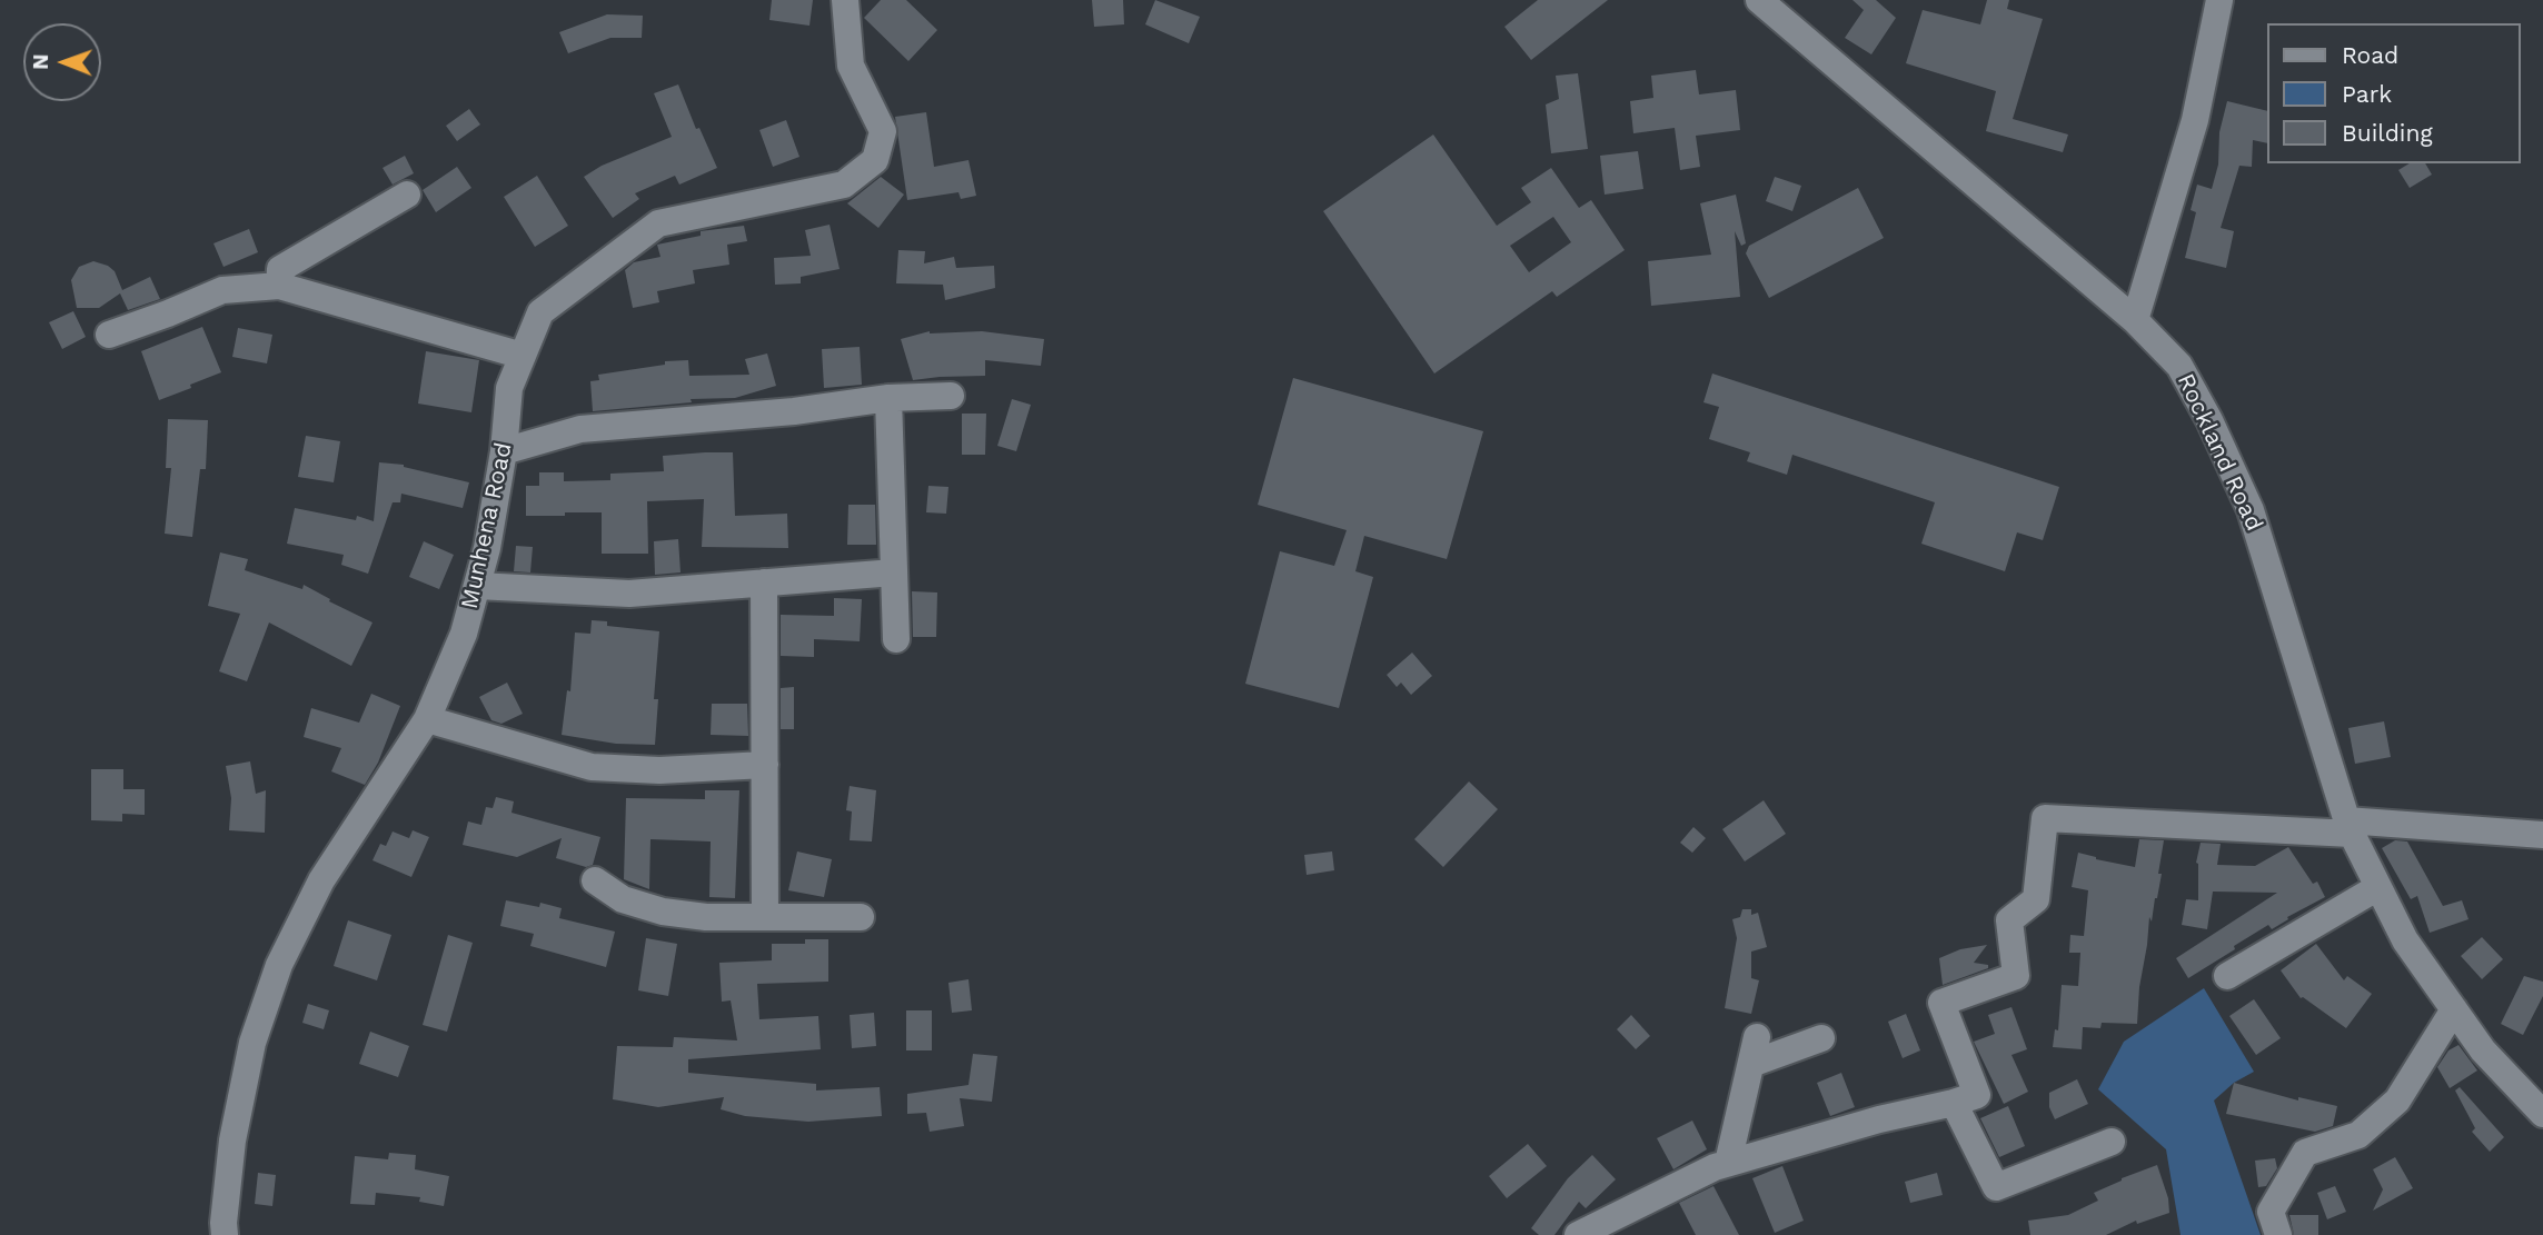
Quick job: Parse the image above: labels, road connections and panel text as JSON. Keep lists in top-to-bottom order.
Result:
{
  "streets": {
    "street": ["Rockland Road", "Munhena Road"]
  },
  "legend": ["Road", "Park", "Building"],
  "north": "left"
}
